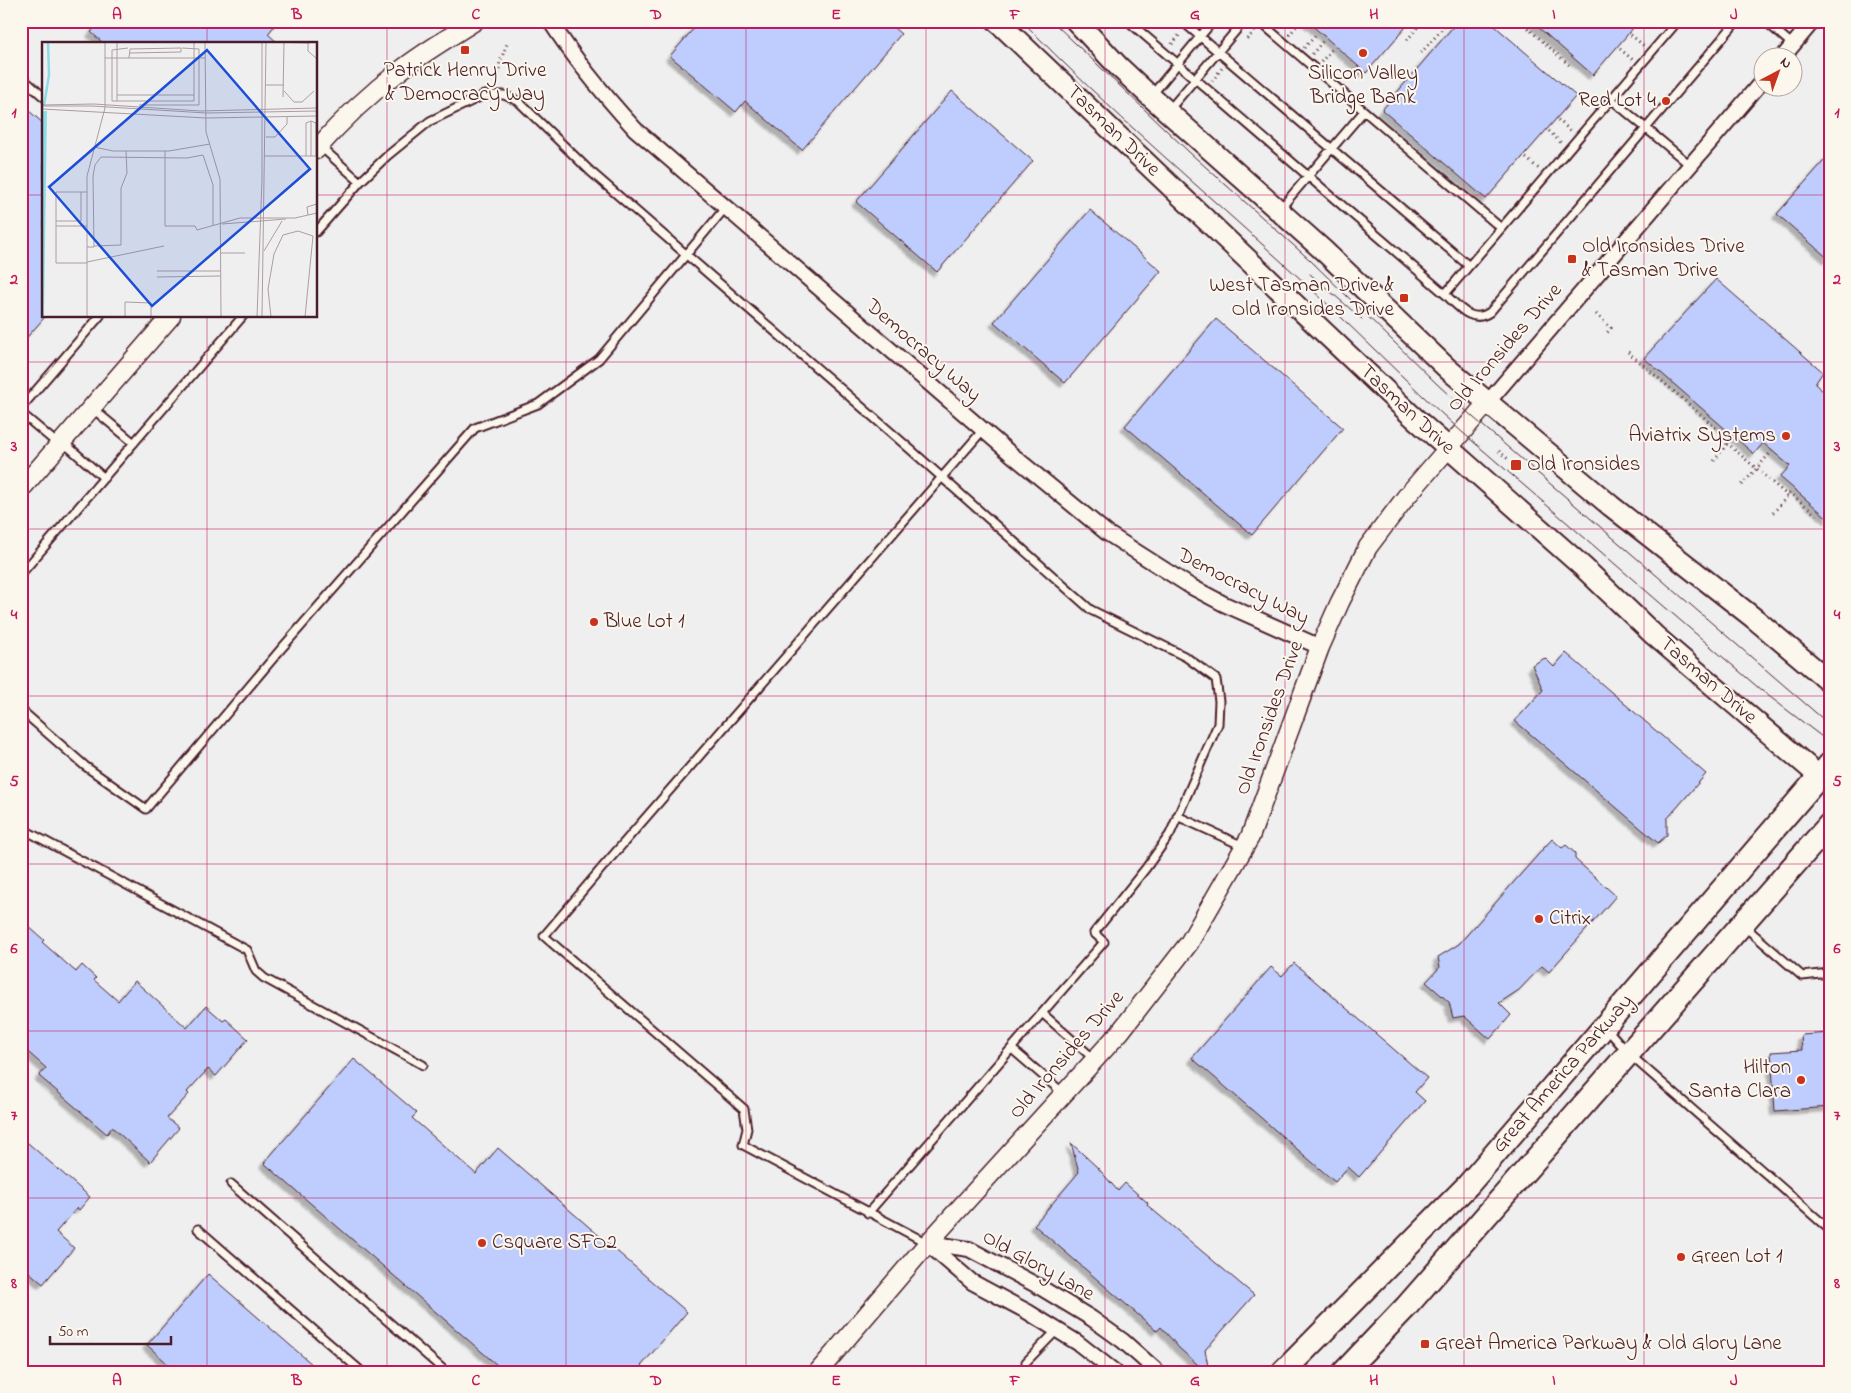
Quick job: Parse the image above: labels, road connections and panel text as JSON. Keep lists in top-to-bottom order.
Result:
{
  "streets": {
    "main road": ["Tasman Drive", "Great America Parkway"],
    "street": ["Old Ironsides Drive", "Democracy Way", "Old Glory Lane"]
  },
  "crossings": [
    ["Tasman Drive", "Old Ironsides Drive"],
    ["Tasman Drive", "Great America Parkway"],
    ["Old Ironsides Drive", "Democracy Way"],
    ["Old Ironsides Drive", "Old Glory Lane"]
  ],
  "places": {
    "transit": [
      "Patrick Henry Drive & Democracy Way",
      "Old Ironsides Drive & Tasman Drive",
      "West Tasman Drive & Old Ironsides Drive",
      "Old Ironsides",
      "Great America Parkway & Old Glory Lane"
    ],
    "other": [
      "Silicon Valley Bridge Bank",
      "Red Lot 4",
      "Aviatrix Systems",
      "Blue Lot 1",
      "Citrix",
      "Hilton Santa Clara",
      "Csquare SFO2",
      "Green Lot 1"
    ]
  },
  "scale_bar": "50 m",
  "north": "top right",
  "grid": {
    "columns": [
      "A",
      "B",
      "C",
      "D",
      "E",
      "F",
      "G",
      "H",
      "I",
      "J"
    ],
    "rows": [
      "1",
      "2",
      "3",
      "4",
      "5",
      "6",
      "7",
      "8"
    ]
  }
}
